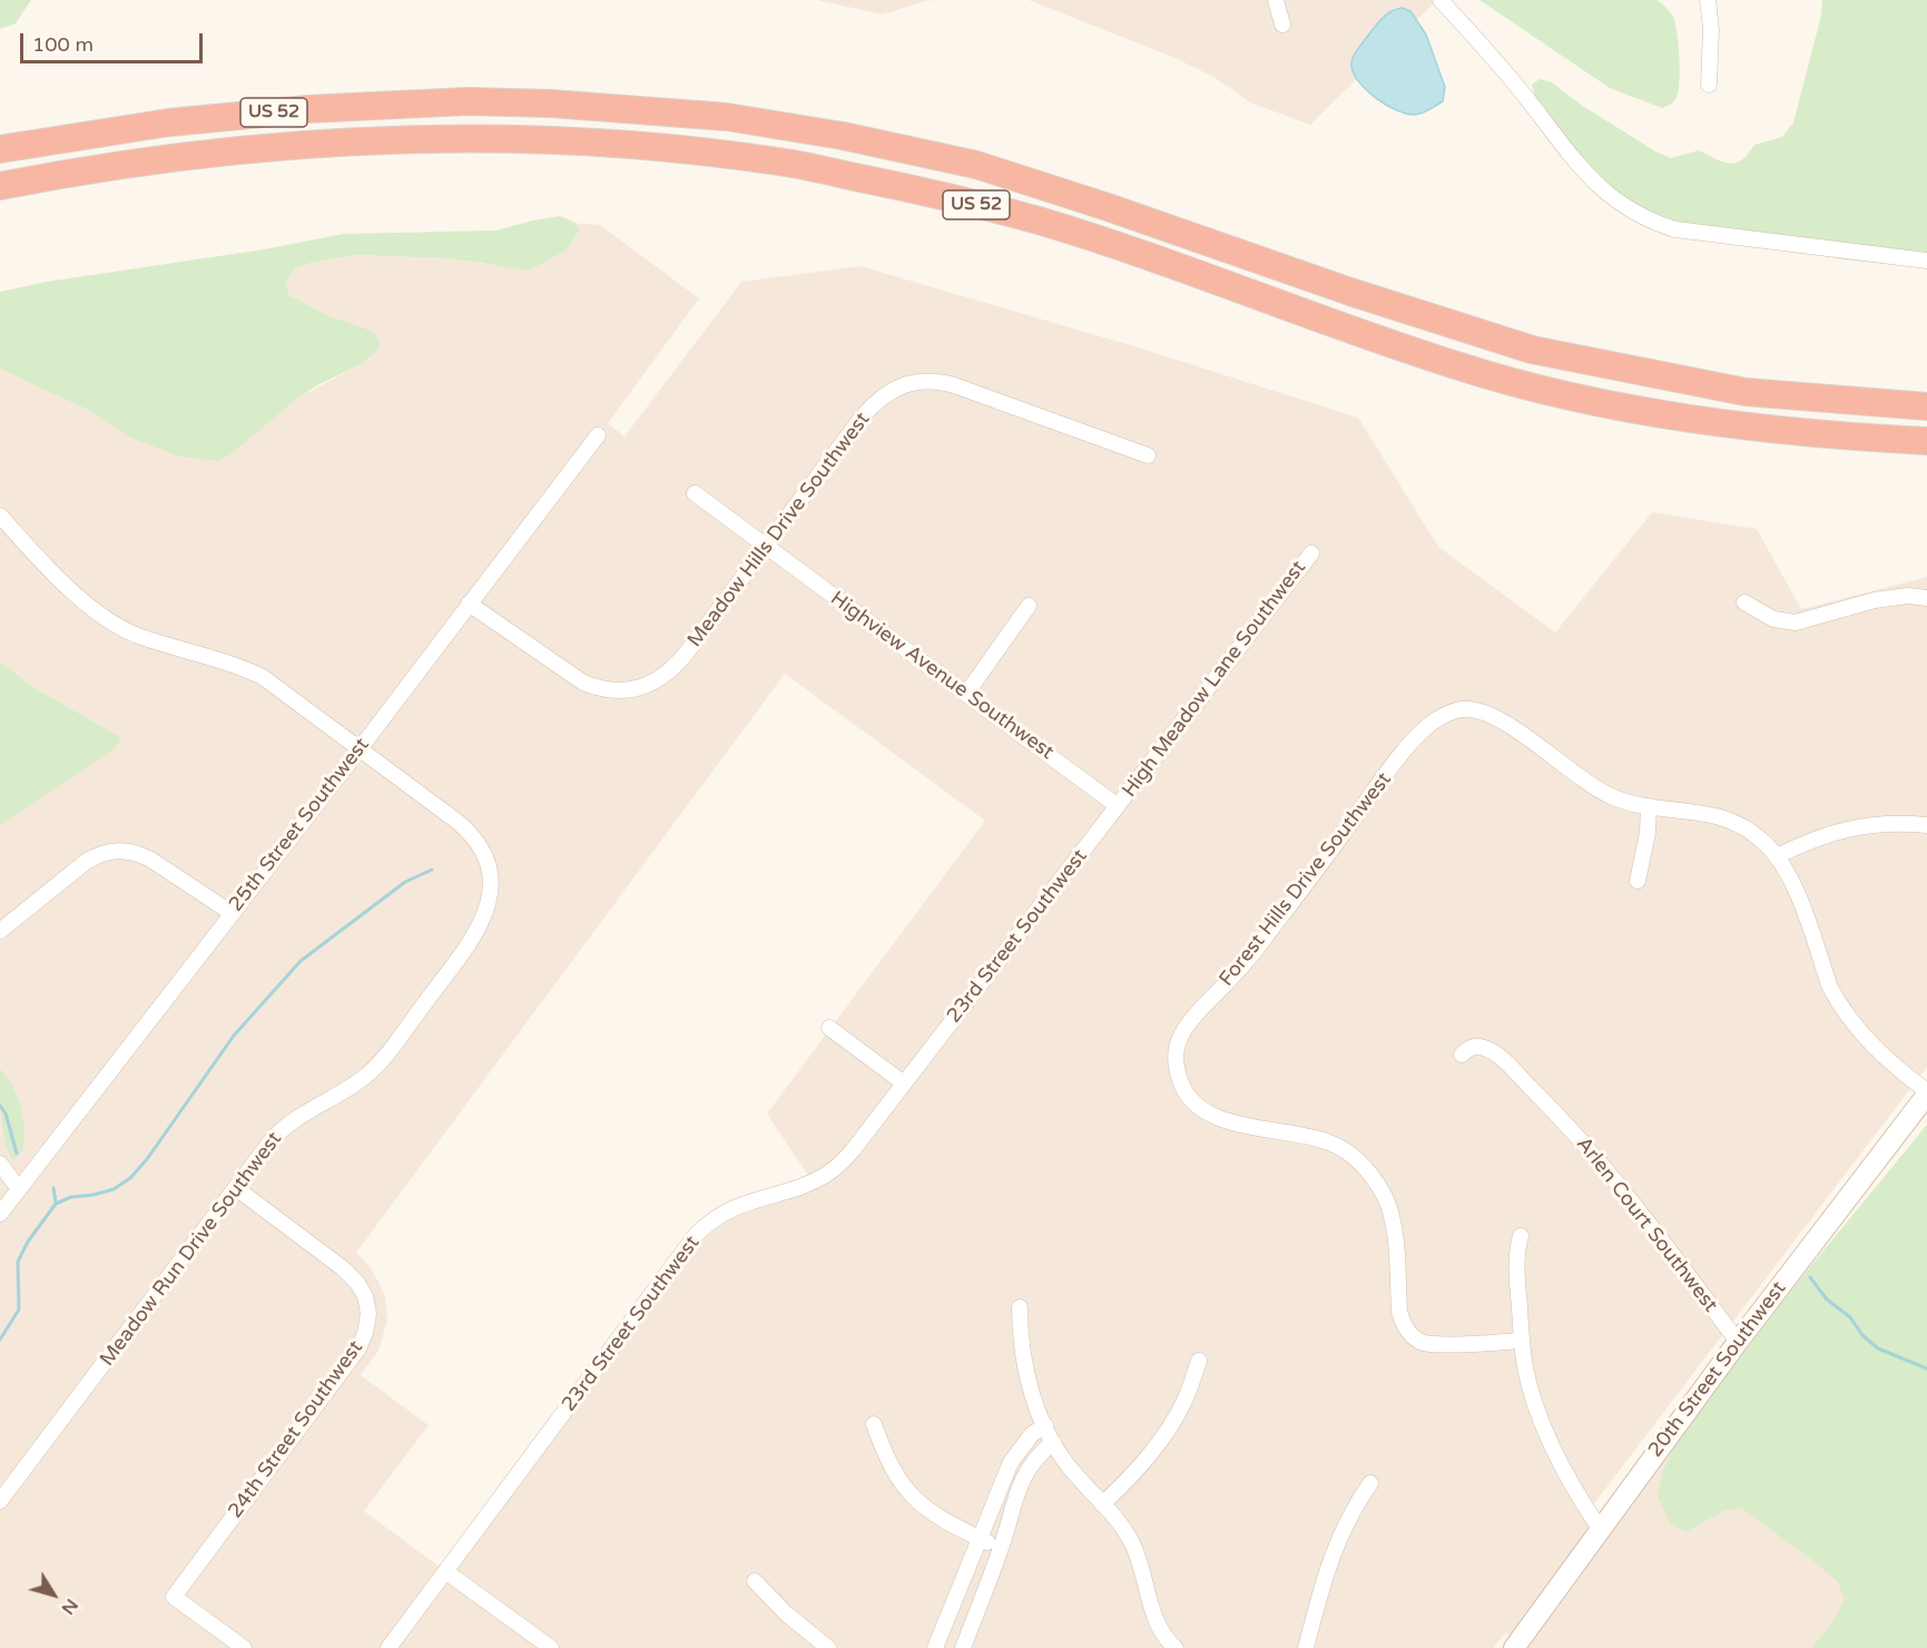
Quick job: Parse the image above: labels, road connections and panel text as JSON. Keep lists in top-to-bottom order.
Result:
{
  "streets": {
    "highway": ["US 52"],
    "street": [
      "Meadow Hills Drive Southwest",
      "Highview Avenue Southwest",
      "High Meadow Lane Southwest",
      "25th Street Southwest",
      "Forest Hills Drive Southwest",
      "23rd Street Southwest",
      "Arlen Court Southwest",
      "Meadow Run Drive Southwest",
      "20th Street Southwest",
      "24th Street Southwest"
    ]
  },
  "crossings": [
    ["Meadow Hills Drive Southwest", "Highview Avenue Southwest"],
    ["Meadow Hills Drive Southwest", "25th Street Southwest"],
    ["Highview Avenue Southwest", "High Meadow Lane Southwest"],
    ["Highview Avenue Southwest", "23rd Street Southwest"],
    ["High Meadow Lane Southwest", "23rd Street Southwest"],
    ["25th Street Southwest", "Meadow Run Drive Southwest"],
    ["Forest Hills Drive Southwest", "20th Street Southwest"],
    ["Arlen Court Southwest", "20th Street Southwest"],
    ["Meadow Run Drive Southwest", "24th Street Southwest"]
  ],
  "scale_bar": "100 m",
  "north": "bottom right"
}
